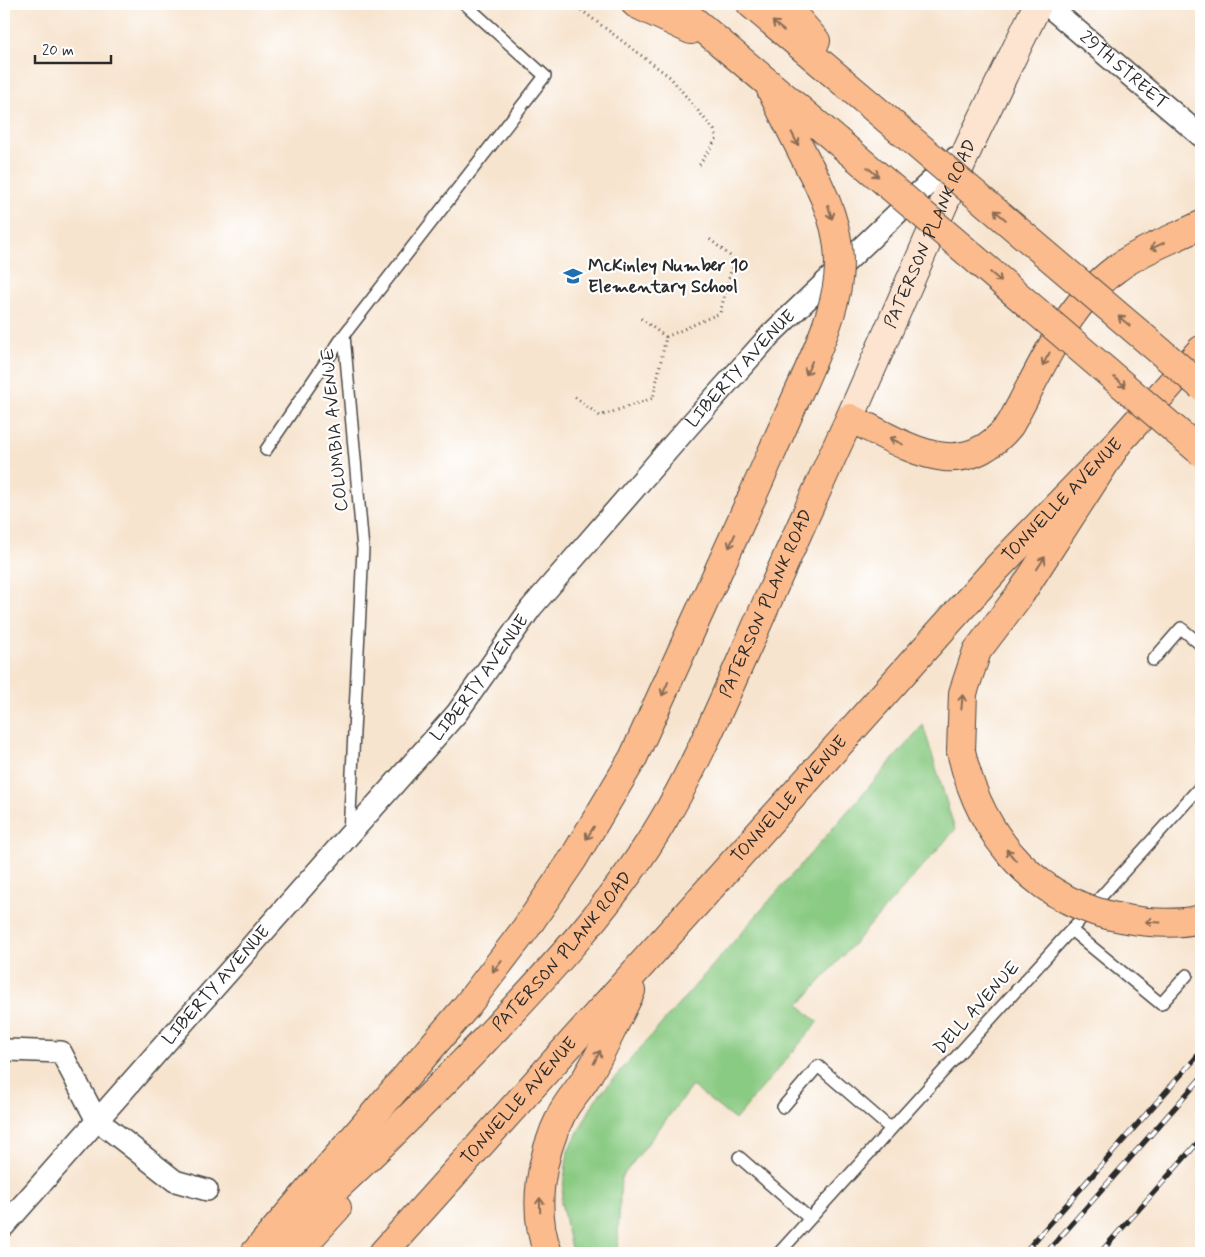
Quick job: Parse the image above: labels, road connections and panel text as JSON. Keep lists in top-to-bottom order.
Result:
{
  "streets": {
    "main road": ["PATERSON PLANK ROAD", "TONNELLE AVENUE"],
    "street": ["29TH STREET", "LIBERTY AVENUE"],
    "lane": ["COLUMBIA AVENUE", "DELL AVENUE"]
  },
  "crossings": [
    ["PATERSON PLANK ROAD", "LIBERTY AVENUE"],
    ["LIBERTY AVENUE", "COLUMBIA AVENUE"]
  ],
  "places": {
    "school or university": ["McKinley Number 10 Elementary School"]
  },
  "scale_bar": "20 m"
}
